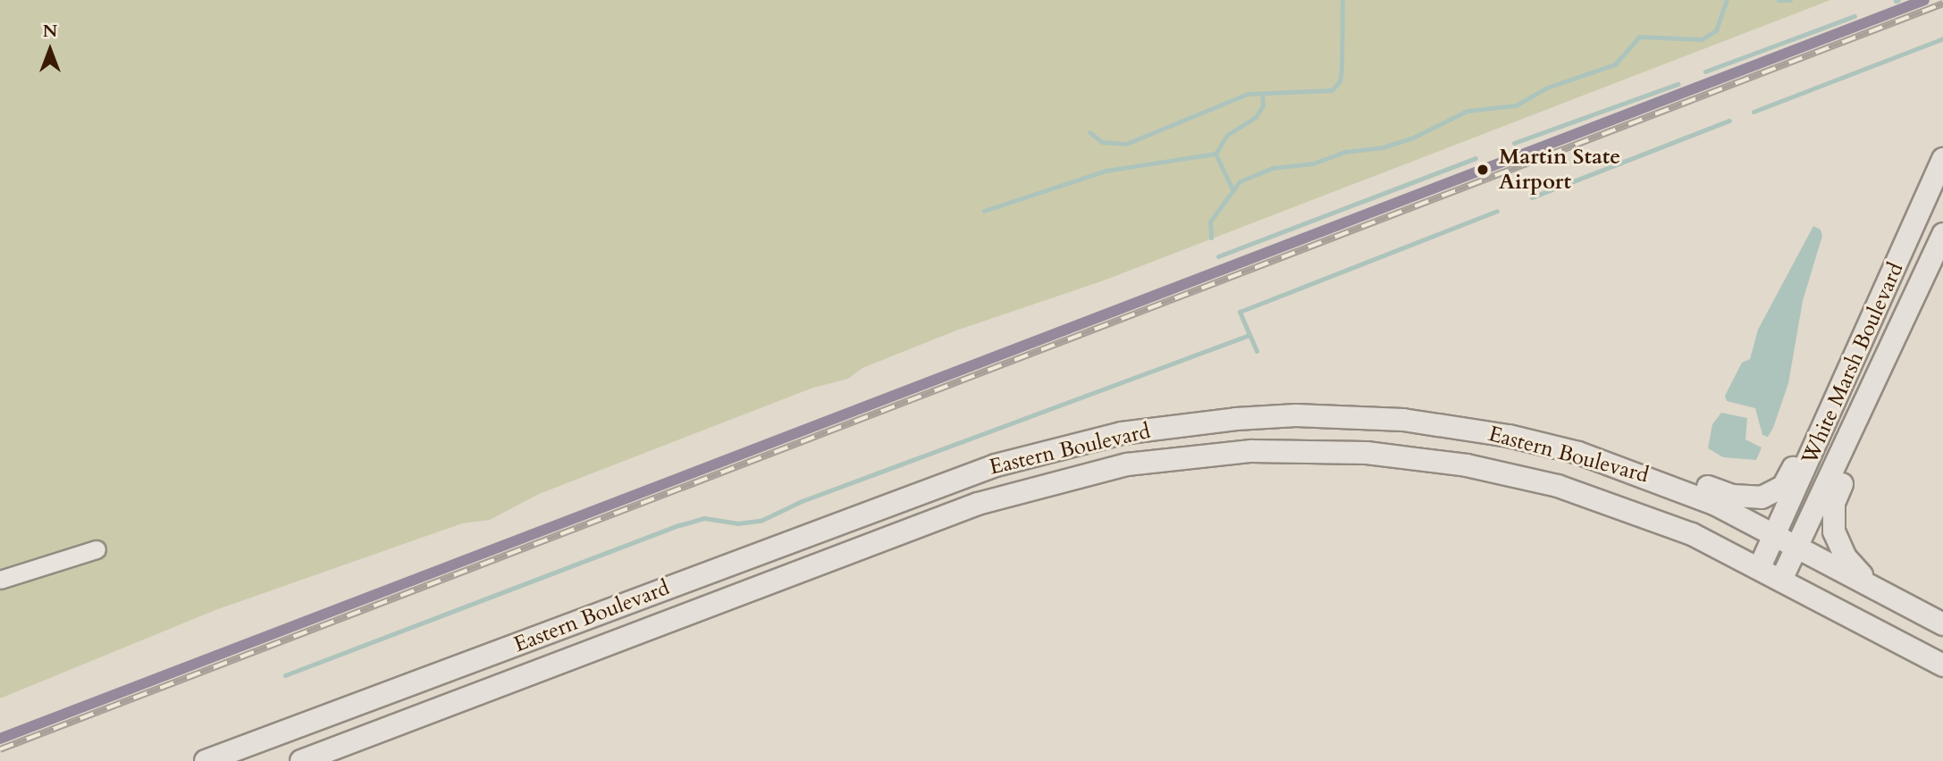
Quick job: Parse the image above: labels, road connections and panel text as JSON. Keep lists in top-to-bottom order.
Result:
{
  "streets": {
    "main road": ["White Marsh Boulevard", "Eastern Boulevard"]
  },
  "crossings": [
    ["White Marsh Boulevard", "Eastern Boulevard"]
  ],
  "places": ["Martin State Airport"],
  "north": "top"
}
